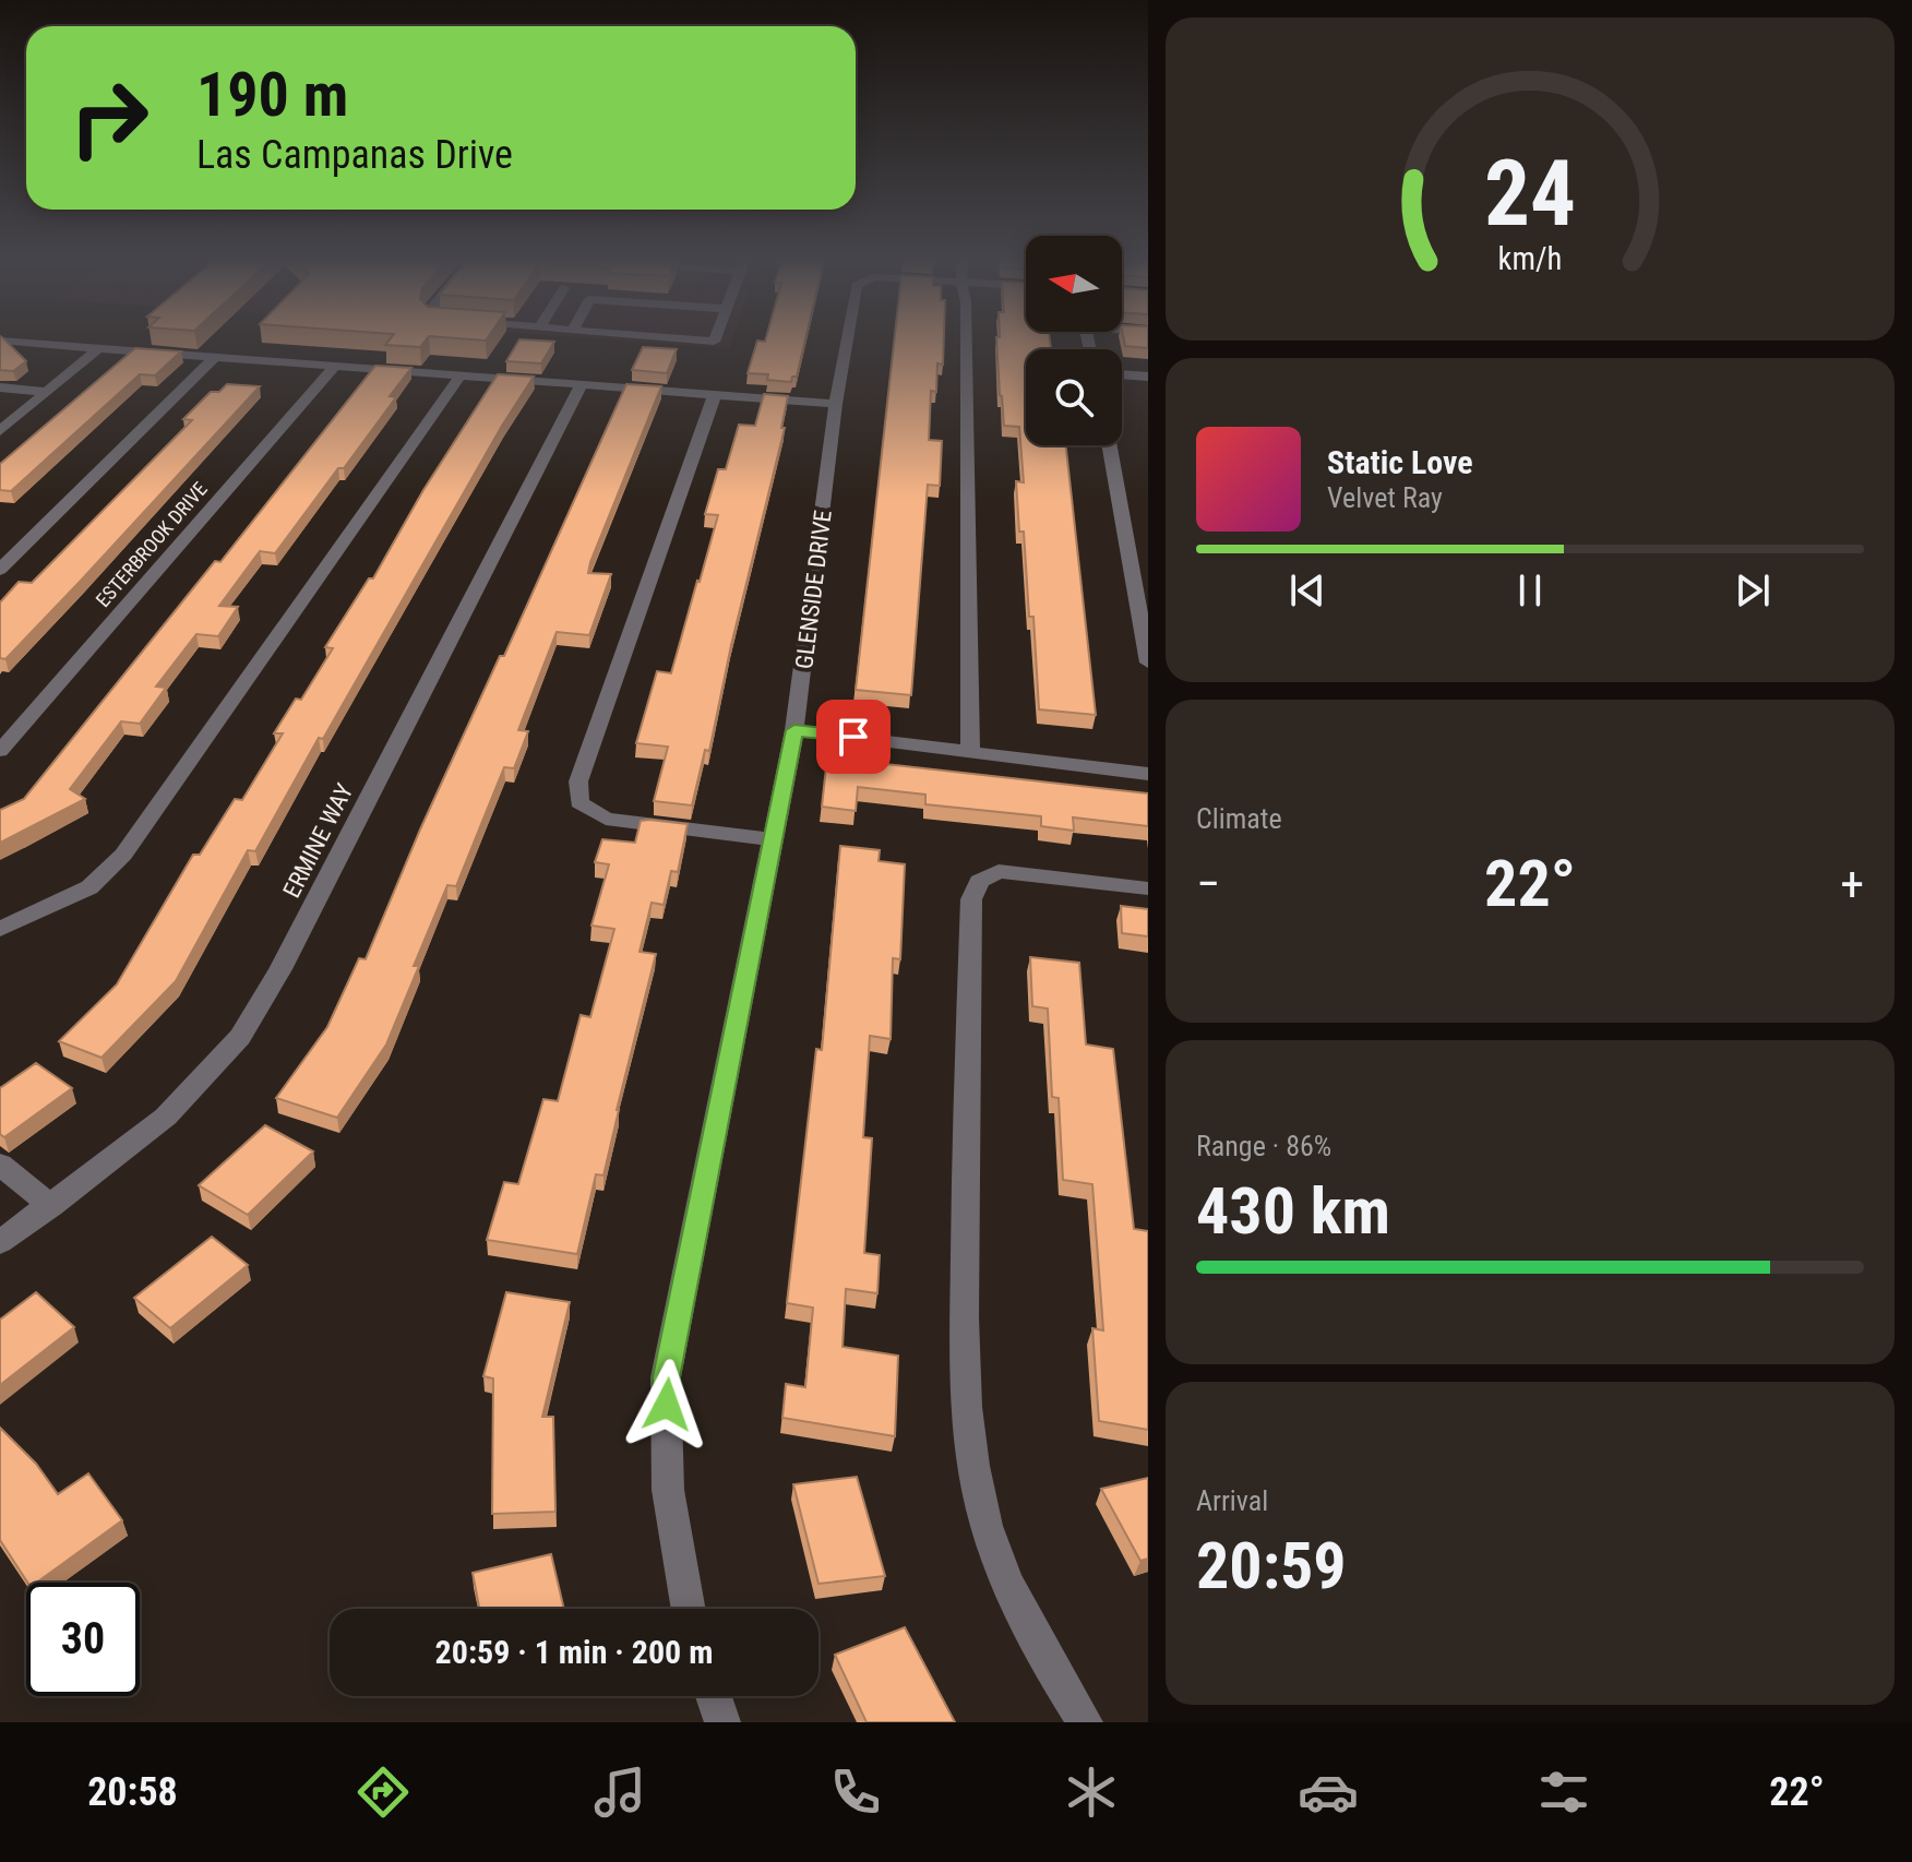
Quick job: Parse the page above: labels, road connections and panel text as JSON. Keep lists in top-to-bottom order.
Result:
{
  "streets": {
    "street": ["ESTERBROOK DRIVE", "GLENSIDE DRIVE", "ERMINE WAY"]
  },
  "north": "left",
  "page": {
    "turn": ["190 m", "Las Campanas Drive"],
    "song": ["Static Love", "Velvet Ray"],
    "tile": [
      "Climate",
      ["Range · 86%", "430 km"],
      ["Arrival", "20:59"]
    ],
    "heat": ["−", "22°", "+"],
    "limit": "30",
    "trip": "20:59 · 1 min · 200 m",
    "tabs": ["20:58", "22°"],
    "gauge": ["24", "km/h"]
  }
}
